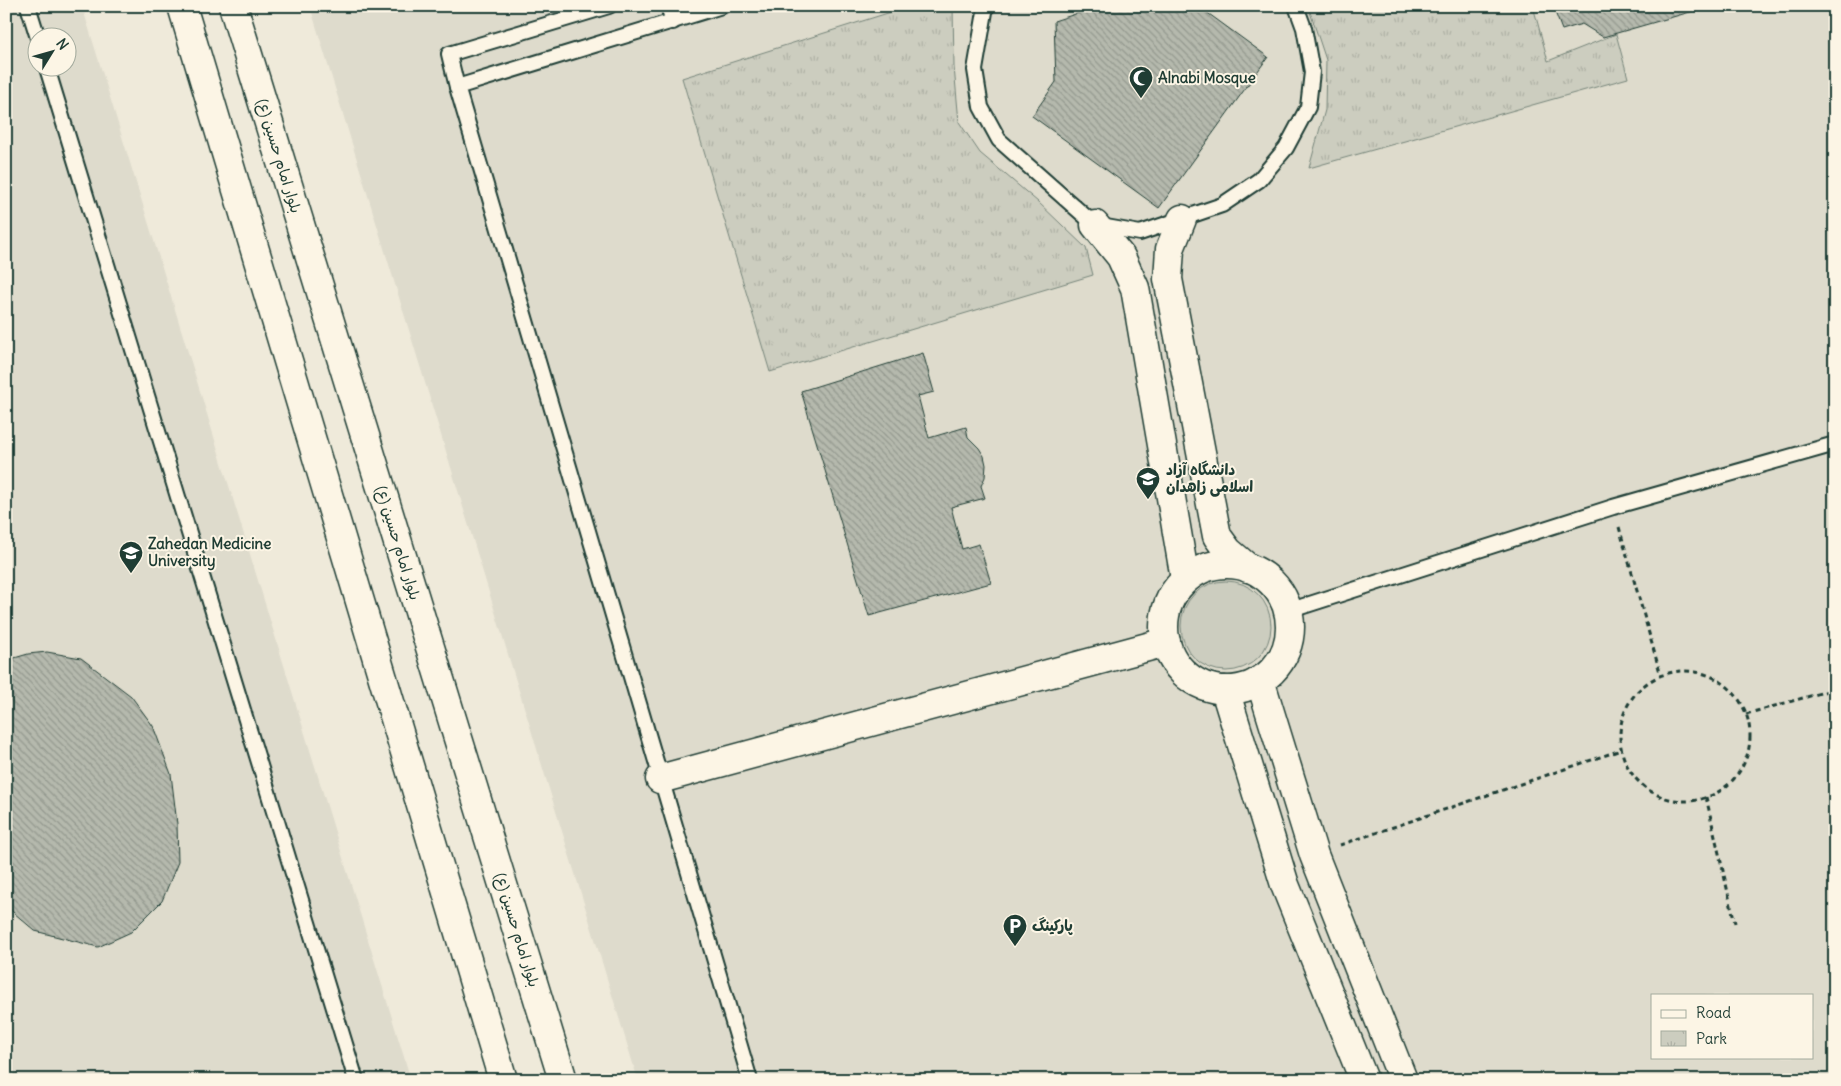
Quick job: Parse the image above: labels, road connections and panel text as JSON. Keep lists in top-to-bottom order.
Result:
{
  "streets": {
    "street": ["بلوار امام حسین (ع)"]
  },
  "places": {
    "mosque": ["Alnabi Mosque"],
    "school or university": ["دانشگاه آزاد اسلامی زاهدان", "Zahedan Medicine University"],
    "parking": ["پارکینگ"]
  },
  "legend": ["Road", "Park"],
  "north": "top right"
}
